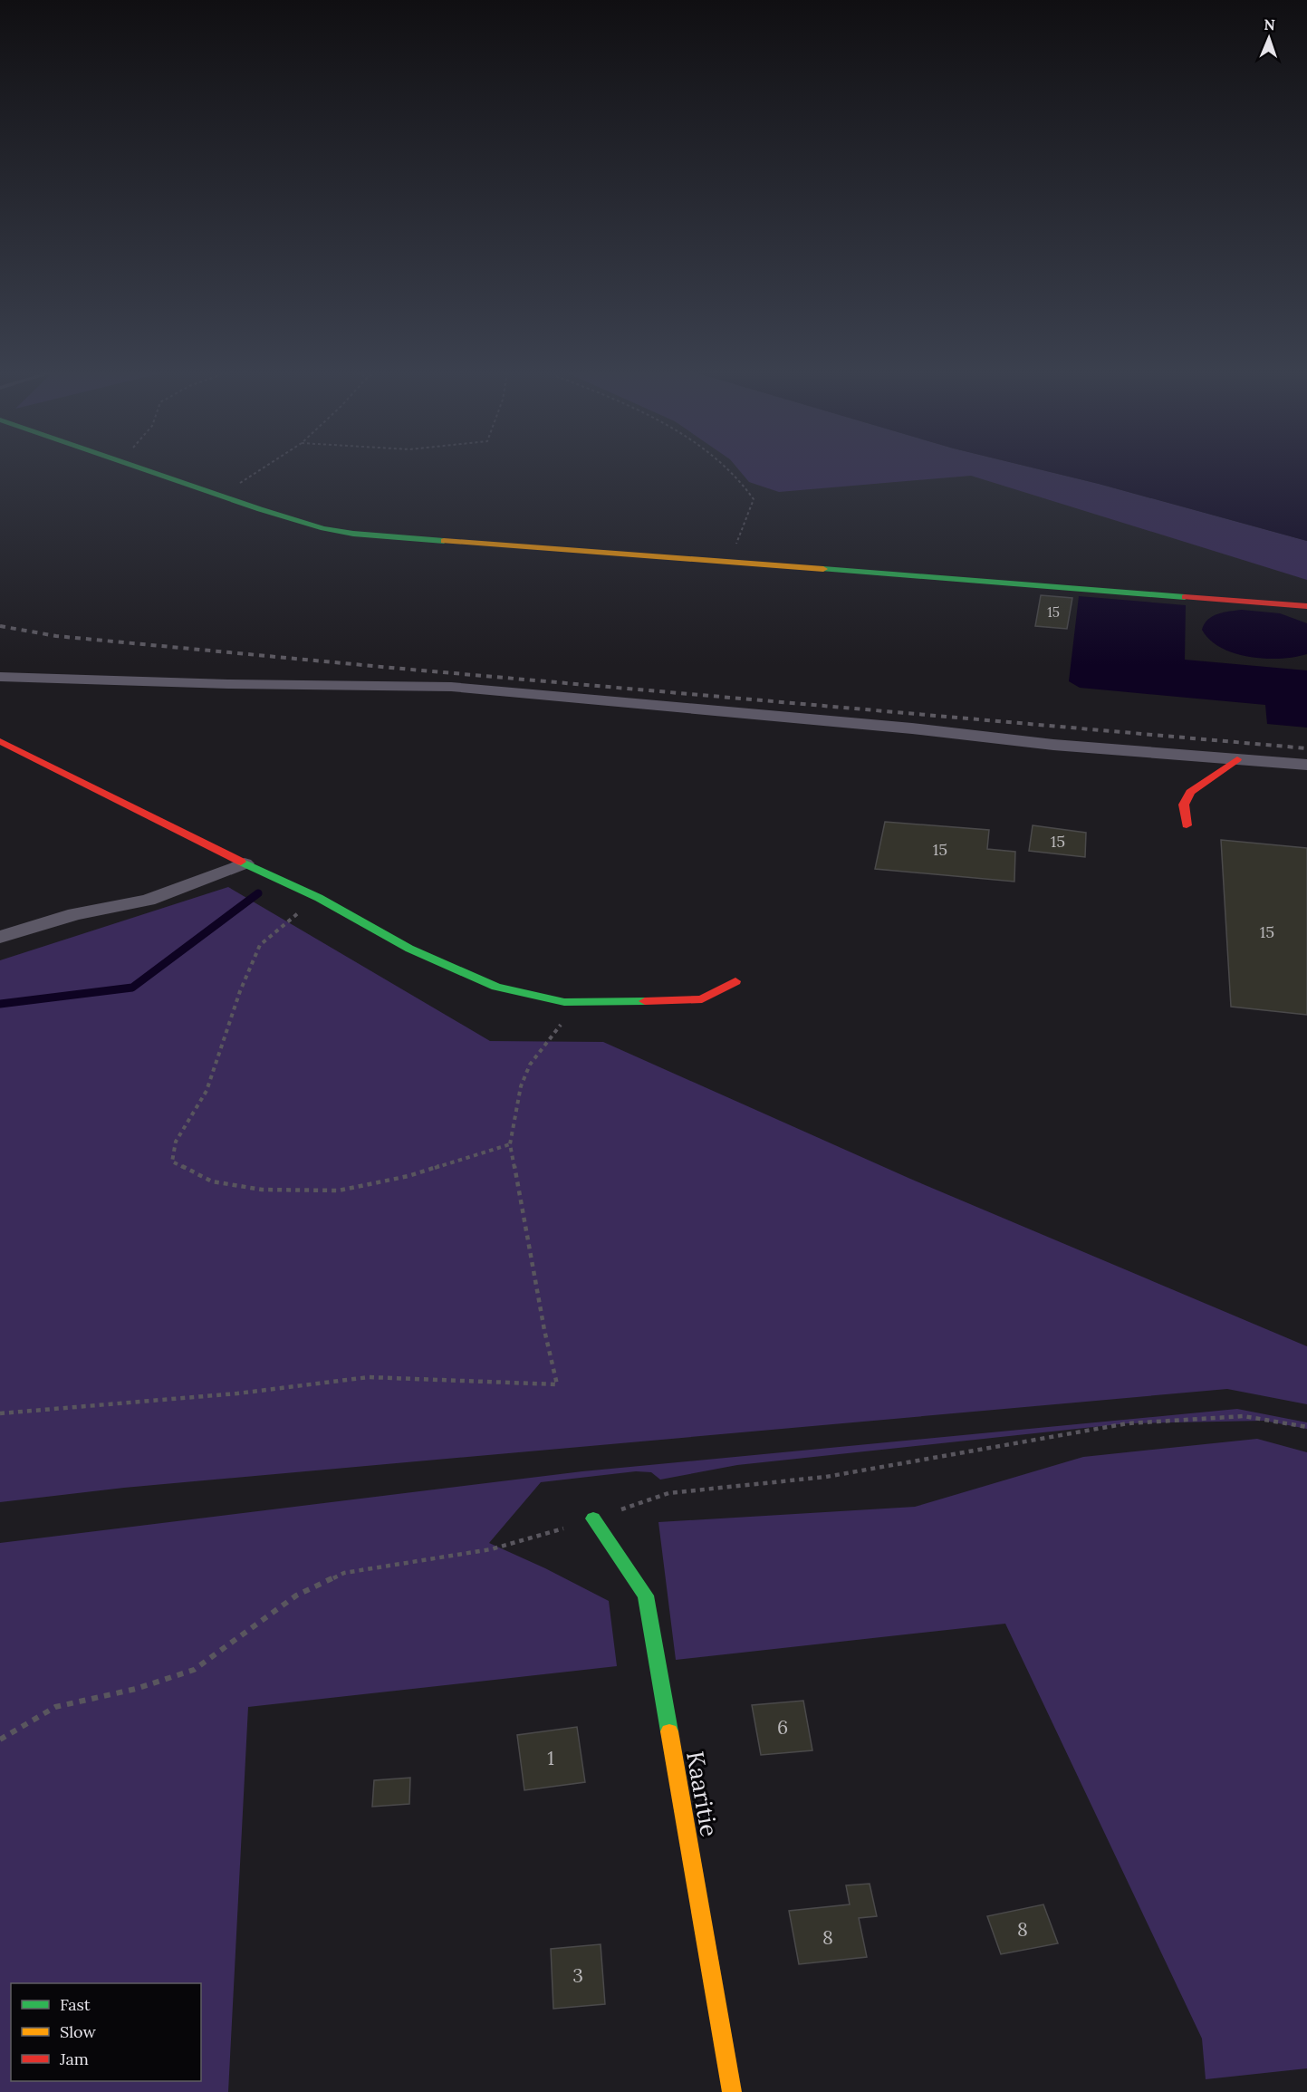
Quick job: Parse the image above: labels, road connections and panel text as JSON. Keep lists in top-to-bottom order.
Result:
{
  "streets": {
    "street": ["Kaaritie"]
  },
  "house_numbers": [
    "15",
    "15",
    "15",
    "15",
    "6",
    "1",
    "8",
    "8",
    "3"
  ],
  "legend": ["Fast", "Slow", "Jam"],
  "north": "top"
}
